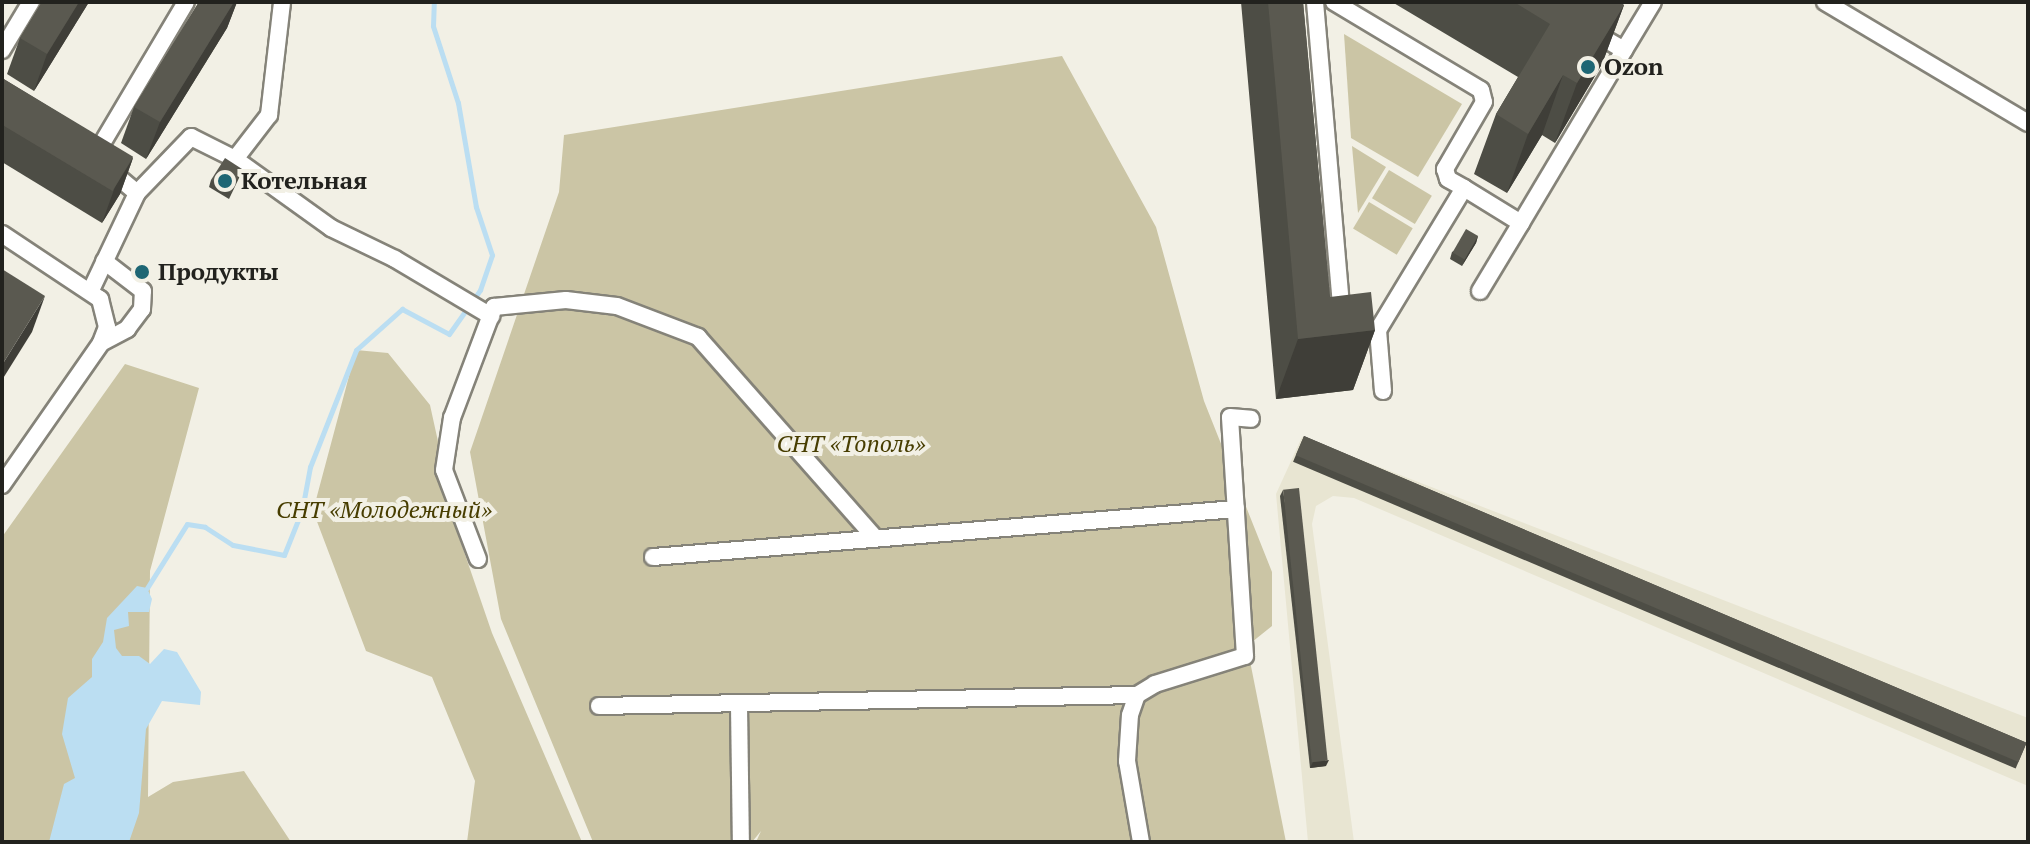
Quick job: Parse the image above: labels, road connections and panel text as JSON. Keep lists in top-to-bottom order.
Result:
{
  "parks": ["СНТ «Тополь»", "СНТ «Молодежный»"],
  "places": ["Ozon", "Котельная", "Продукты"]
}
